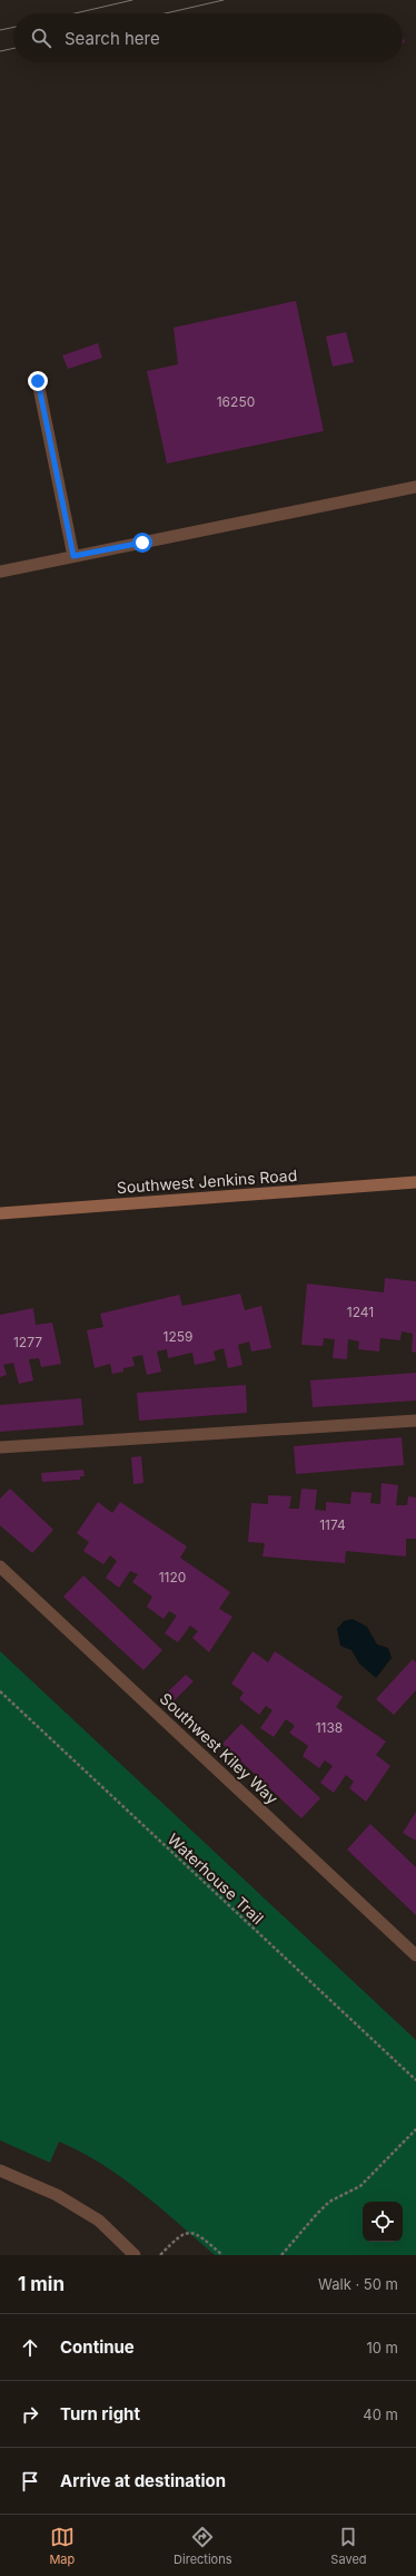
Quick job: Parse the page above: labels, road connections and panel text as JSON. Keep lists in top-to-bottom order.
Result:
{
  "streets": {
    "main road": ["Southwest Jenkins Road"],
    "lane": ["Southwest Kiley Way"],
    "path": ["Waterhouse Trail"]
  },
  "house_numbers": [
    "16250",
    "1241",
    "1259",
    "1277",
    "1174",
    "1120",
    "1138"
  ],
  "page": {
    "search": "Search here",
    "heading": ["1 min", "Walk · 50 m"],
    "list": [
      ["Continue", "10 m"],
      ["Turn right", "40 m"],
      "Arrive at destination"
    ],
    "nav": ["Map", "Directions", "Saved"]
  }
}
